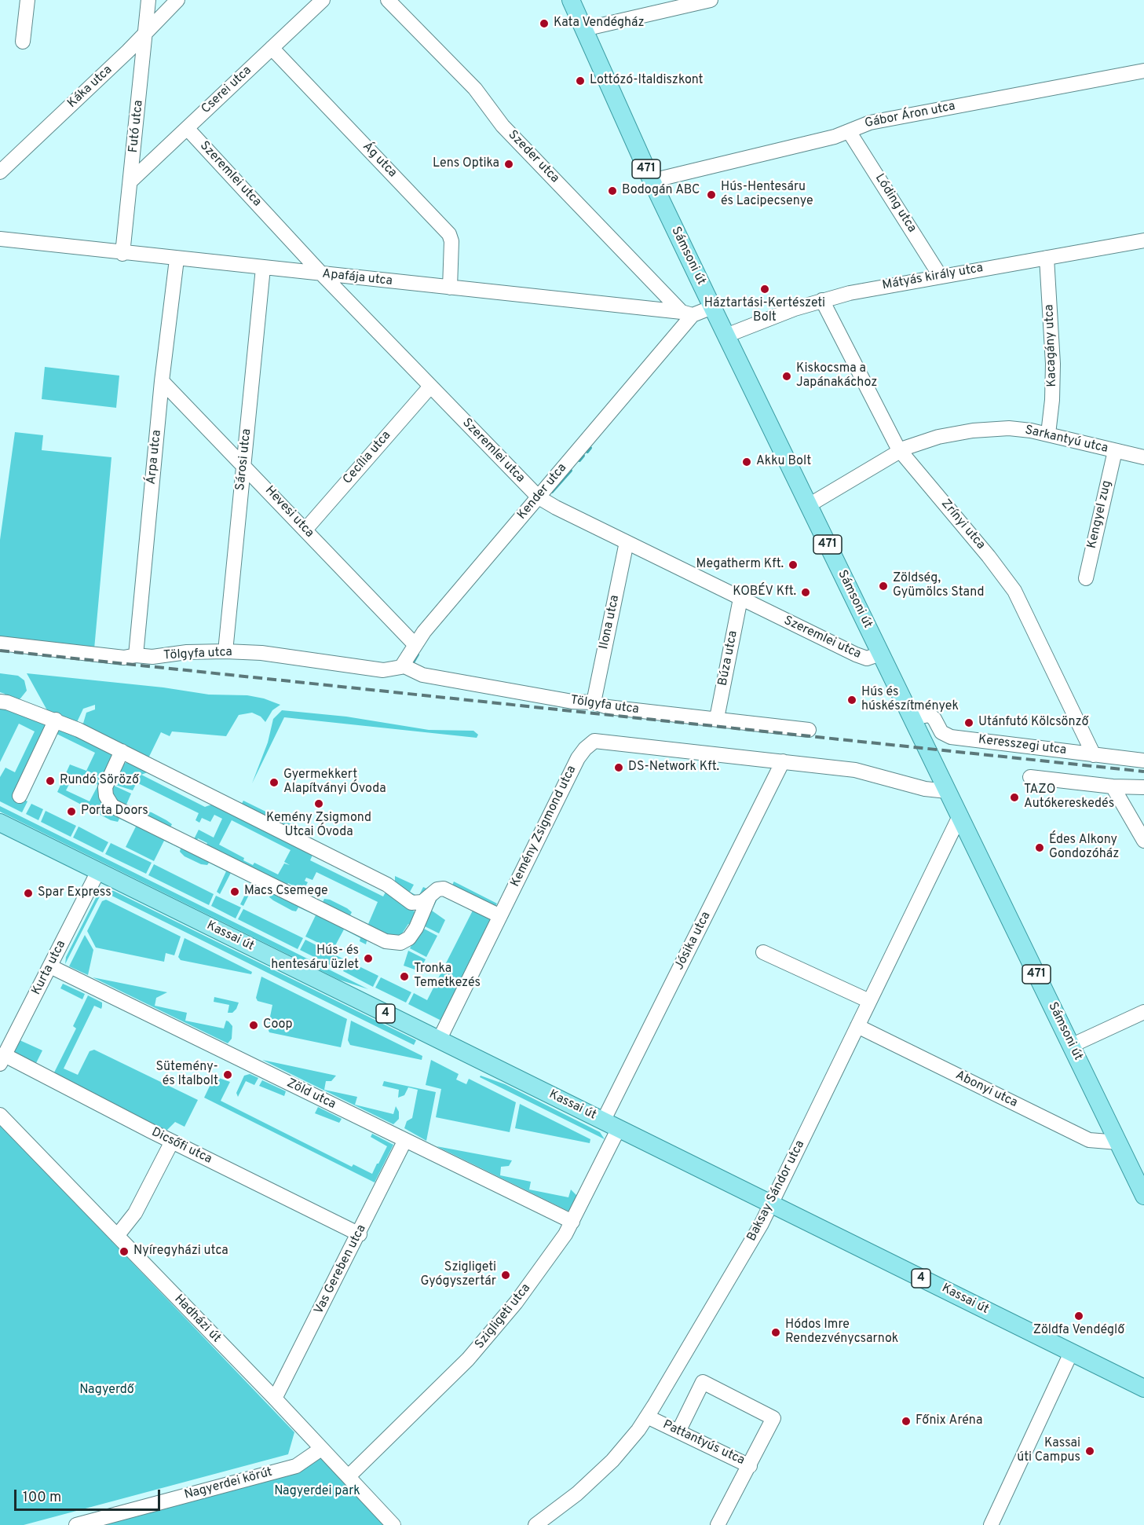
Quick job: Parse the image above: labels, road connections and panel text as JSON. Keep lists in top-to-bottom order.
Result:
{
  "streets": {
    "main road": [
      "471",
      "Sámsoni út",
      "Kassai út",
      "4"
    ],
    "street": [
      "Káka utca",
      "Cserei utca",
      "Gábor Áron utca",
      "Futó utca",
      "Szeder utca",
      "Ág utca",
      "Szeremlei utca",
      "Lóding utca",
      "Mátyás király utca",
      "Apafája utca",
      "Kacagány utca",
      "Sarkantyú utca",
      "Árpa utca",
      "Cecília utca",
      "Sárosi utca",
      "Kender utca",
      "Hevesi utca",
      "Kengyel zug",
      "Zrínyi utca",
      "Ilona utca",
      "Tölgyfa utca",
      "Búza utca",
      "Keresszegi utca",
      "Kemény Zsigmond utca",
      "Jósika utca",
      "Kurta utca",
      "Abonyi utca",
      "Zöld utca",
      "Dicsőfi utca",
      "Baksay Sándor utca",
      "Vas Gereben utca",
      "Szigligeti utca",
      "Hadházi út",
      "Pattantyús utca",
      "Nagyerdei körút"
    ]
  },
  "crossings": [
    ["Káka utca", "Futó utca"],
    ["Cserei utca", "Futó utca"],
    ["Cserei utca", "Ág utca"],
    ["Cserei utca", "Szeremlei utca"],
    ["Gábor Áron utca", "Lóding utca"],
    ["Gábor Áron utca", "Sámsoni út"],
    ["Futó utca", "Apafája utca"],
    ["Szeder utca", "Apafája utca"],
    ["Szeder utca", "Kender utca"],
    ["Ág utca", "Apafája utca"],
    ["Szeremlei utca", "Sámsoni út"],
    ["Szeremlei utca", "Apafája utca"],
    ["Szeremlei utca", "Cecília utca"],
    ["Szeremlei utca", "Kender utca"],
    ["Szeremlei utca", "Ilona utca"],
    ["Szeremlei utca", "Búza utca"],
    ["Lóding utca", "Mátyás király utca"],
    ["Sámsoni út", "Mátyás király utca"],
    ["Sámsoni út", "Apafája utca"],
    ["Sámsoni út", "Sarkantyú utca"],
    ["Sámsoni út", "Keresszegi utca"],
    ["Sámsoni út", "Abonyi utca"],
    ["Sámsoni út", "Baksay Sándor utca"],
    ["Mátyás király utca", "Kacagány utca"],
    ["Mátyás király utca", "Zrínyi utca"],
    ["Apafája utca", "Árpa utca"],
    ["Apafája utca", "Sárosi utca"],
    ["Apafája utca", "Kender utca"],
    ["Kacagány utca", "Sarkantyú utca"],
    ["Sarkantyú utca", "Kengyel zug"],
    ["Sarkantyú utca", "Zrínyi utca"],
    ["Árpa utca", "Hevesi utca"],
    ["Árpa utca", "Tölgyfa utca"],
    ["Cecília utca", "Hevesi utca"],
    ["Sárosi utca", "Hevesi utca"],
    ["Sárosi utca", "Tölgyfa utca"],
    ["Kender utca", "Hevesi utca"],
    ["Kender utca", "Tölgyfa utca"],
    ["Zrínyi utca", "Keresszegi utca"],
    ["Ilona utca", "Tölgyfa utca"],
    ["Tölgyfa utca", "Búza utca"],
    ["Kemény Zsigmond utca", "Kassai út"],
    ["Kemény Zsigmond utca", "Jósika utca"],
    ["Kassai út", "Jósika utca"],
    ["Kassai út", "Kurta utca"],
    ["Kassai út", "Baksay Sándor utca"],
    ["Kassai út", "Szigligeti utca"],
    ["Jósika utca", "Szigligeti utca"],
    ["Kurta utca", "Zöld utca"],
    ["Kurta utca", "Dicsőfi utca"],
    ["Abonyi utca", "Baksay Sándor utca"],
    ["Zöld utca", "Vas Gereben utca"],
    ["Zöld utca", "Szigligeti utca"],
    ["Dicsőfi utca", "Vas Gereben utca"],
    ["Baksay Sándor utca", "Pattantyús utca"],
    ["Vas Gereben utca", "Hadházi út"],
    ["Szigligeti utca", "Hadházi út"],
    ["Hadházi út", "Nagyerdei körút"]
  ],
  "parks": ["Nagyerdő", "Nagyerdei park"],
  "places": [
    "Kata Vendégház",
    "Lottózó-Italdiszkont",
    "Lens Optika",
    "Bodogán ABC",
    "Hús-Hentesáru és Lacipecsenye",
    "Háztartási-Kertészeti Bolt",
    "Kiskocsma a Japánakáchoz",
    "Akku Bolt",
    "Megatherm Kft.",
    "Zöldség, Gyümölcs Stand",
    "KOBÉV Kft.",
    "Hús és húskészítmények",
    "Utánfutó Kölcsönző",
    "DS-Network Kft.",
    "Rundó Söröző",
    "Gyermekkert Alapítványi Óvoda",
    "TAZO Autókereskedés",
    "Kemény Zsigmond Utcai Óvoda",
    "Porta Doors",
    "Édes Alkony Gondozóház",
    "Macs Csemege",
    "Spar Express",
    "Hús- és hentesáru üzlet",
    "Tronka Temetkezés",
    "Coop",
    "Sütemény- és Italbolt",
    "Nyíregyházi utca",
    "Szigligeti Gyógyszertár",
    "Zöldfa Vendéglő",
    "Hódos Imre Rendezvénycsarnok",
    "Főnix Aréna",
    "Kassai úti Campus"
  ],
  "scale_bar": "100 m"
}
